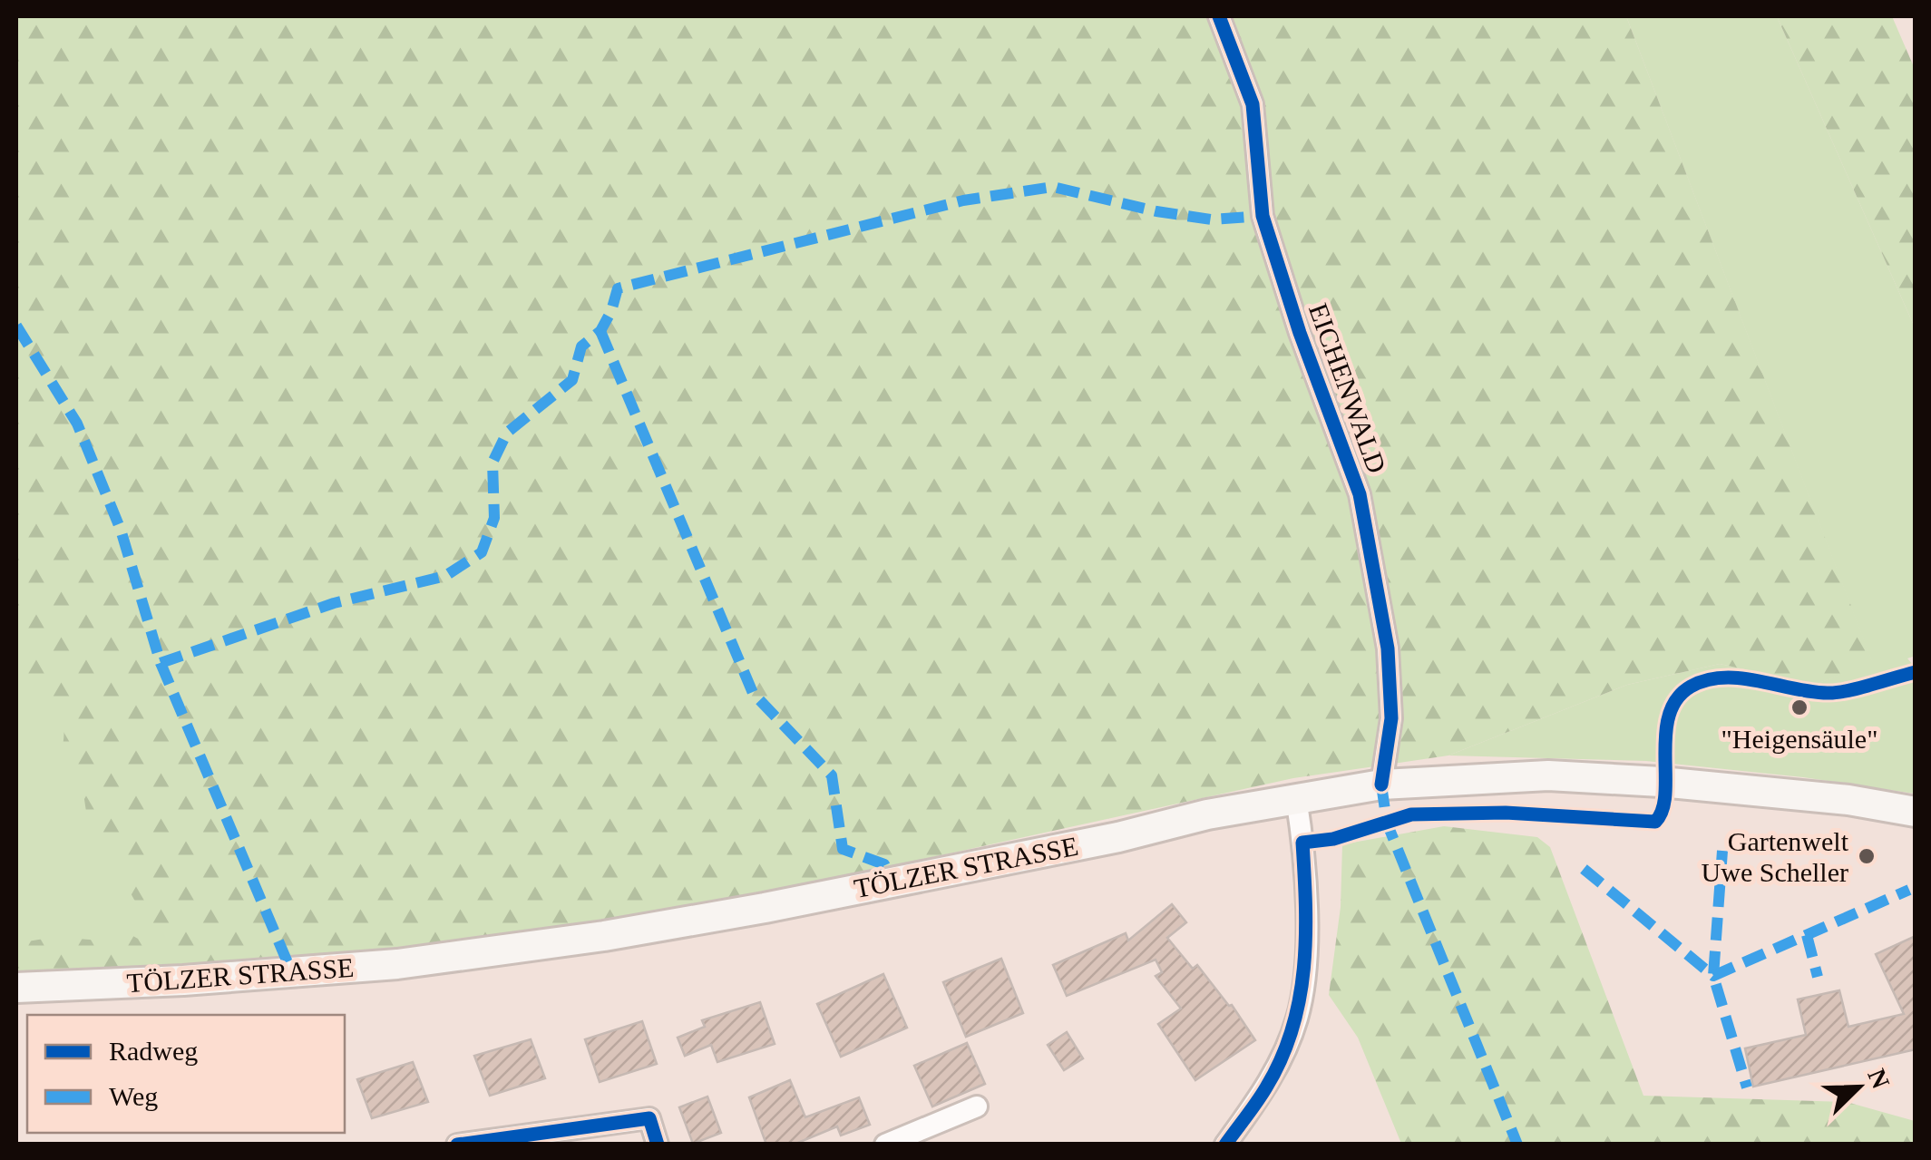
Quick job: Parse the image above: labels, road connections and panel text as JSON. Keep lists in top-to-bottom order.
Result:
{
  "streets": {
    "main road": ["TÖLZER STRASSE"],
    "street": ["EICHENWALD"]
  },
  "crossings": [
    ["EICHENWALD", "TÖLZER STRASSE"]
  ],
  "places": ["\"Heigensäule\"", "Gartenwelt Uwe Scheller"],
  "legend": ["Radweg", "Weg"],
  "north": "top right"
}
